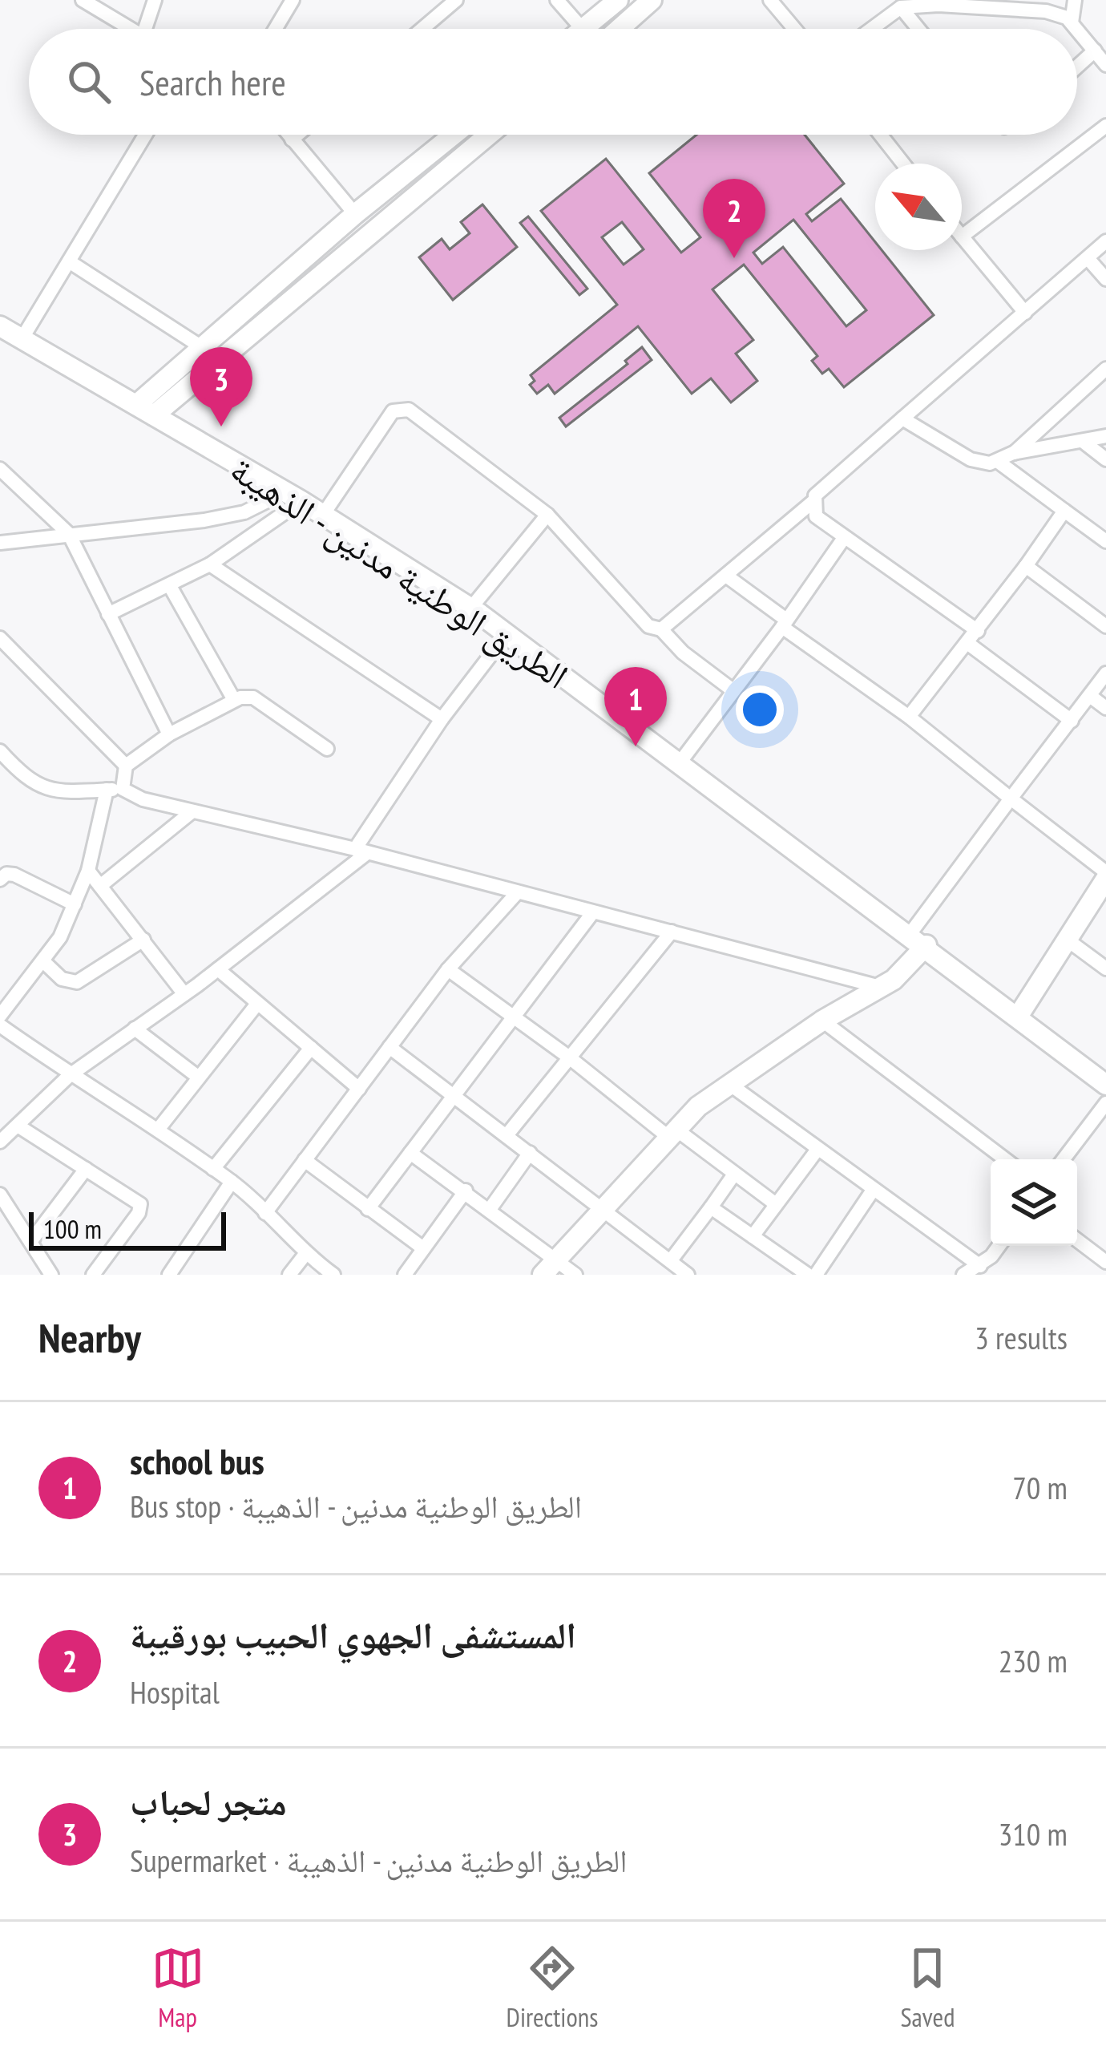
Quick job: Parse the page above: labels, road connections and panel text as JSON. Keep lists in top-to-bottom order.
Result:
{
  "streets": {
    "street": ["الطريق الوطنية مدنين - الذهيبة"]
  },
  "scale_bar": "100 m",
  "north": "top left",
  "page": {
    "search": "Search here",
    "pins": ["2", "3", "1"],
    "scale": "100 m",
    "heading": ["Nearby", "3 results"],
    "list": [
      {
        "mark": "1",
        "name": "school bus",
        "note": "Bus stop · الطريق الوطنية مدنين - الذهيبة",
        "value": "70 m"
      },
      {
        "mark": "2",
        "name": "المستشفى الجهوي الحبيب بورقيبة",
        "note": "Hospital",
        "value": "230 m"
      },
      {
        "mark": "3",
        "name": "متجر لحباب",
        "note": "Supermarket · الطريق الوطنية مدنين - الذهيبة",
        "value": "310 m"
      }
    ],
    "nav": ["Map", "Directions", "Saved"]
  }
}
